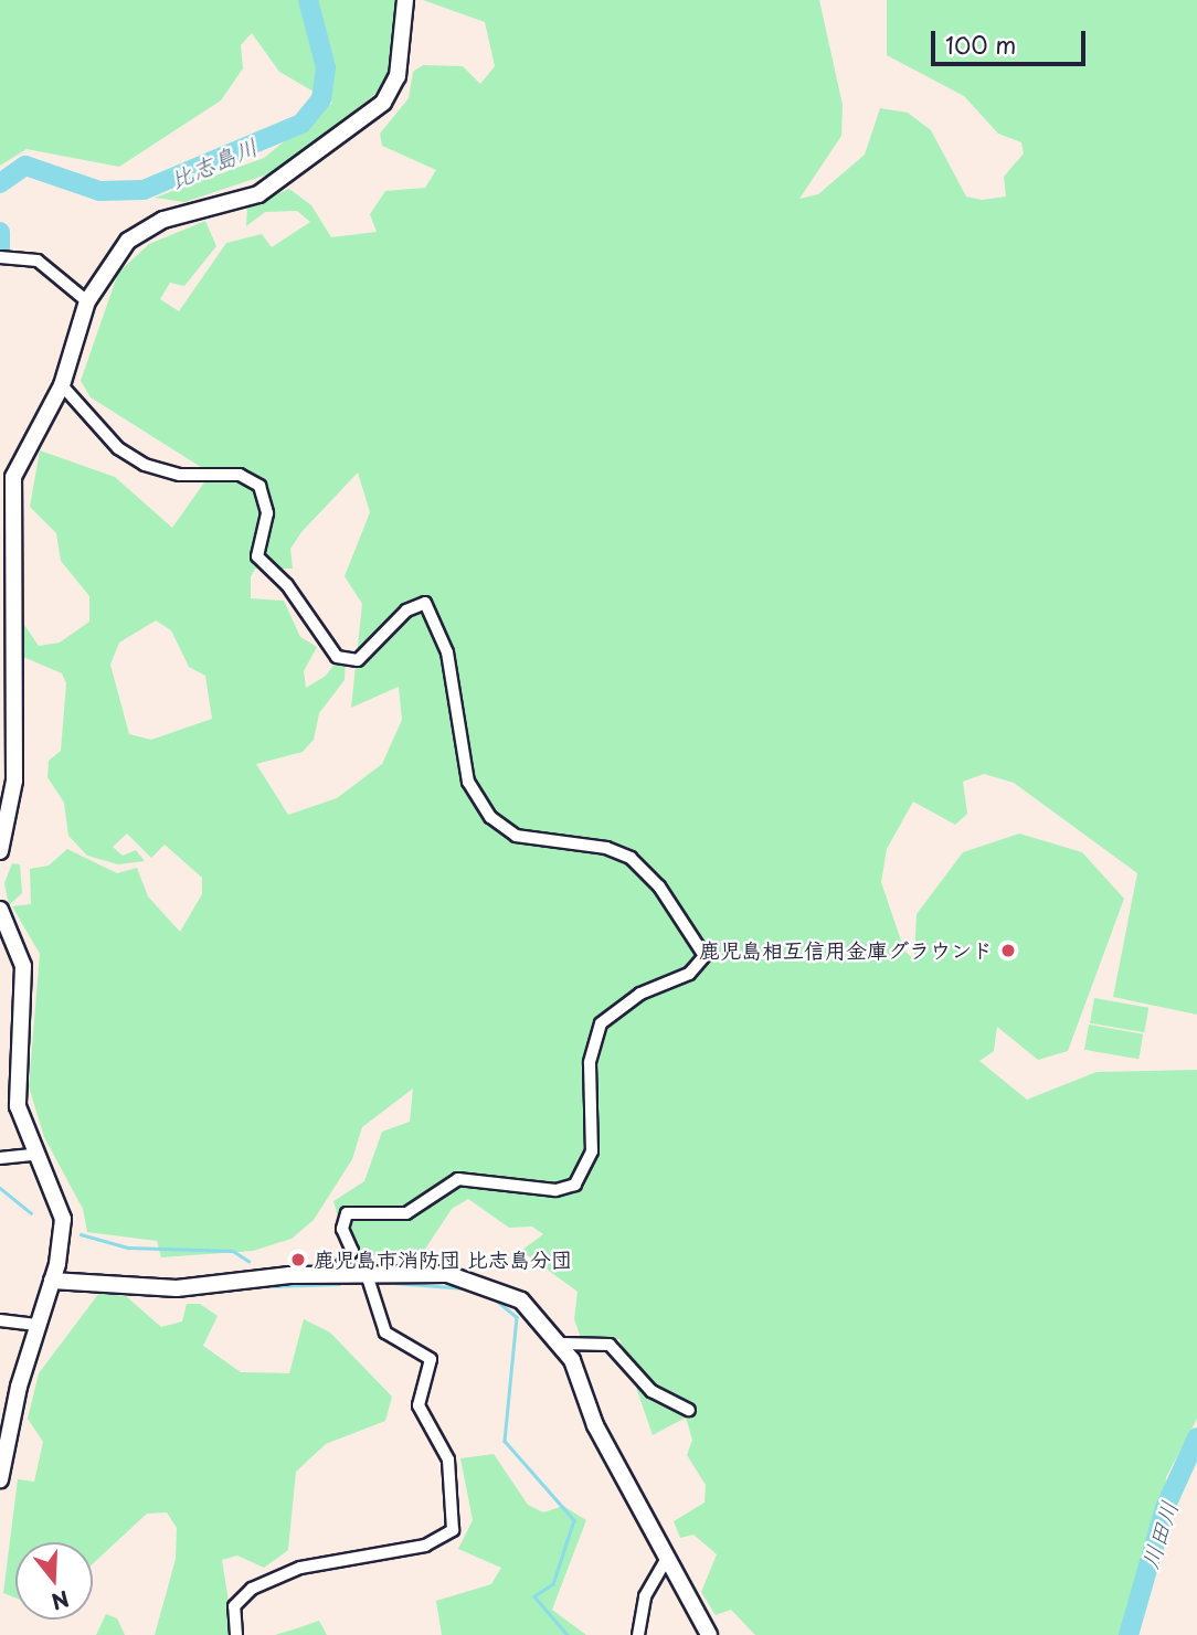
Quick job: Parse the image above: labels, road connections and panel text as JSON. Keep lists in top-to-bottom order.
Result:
{
  "water": ["比志島川", "川田川"],
  "places": ["鹿児島相互信用金庫グラウンド", "鹿児島市消防団 比志島分団"],
  "scale_bar": "100 m",
  "north": "bottom"
}
